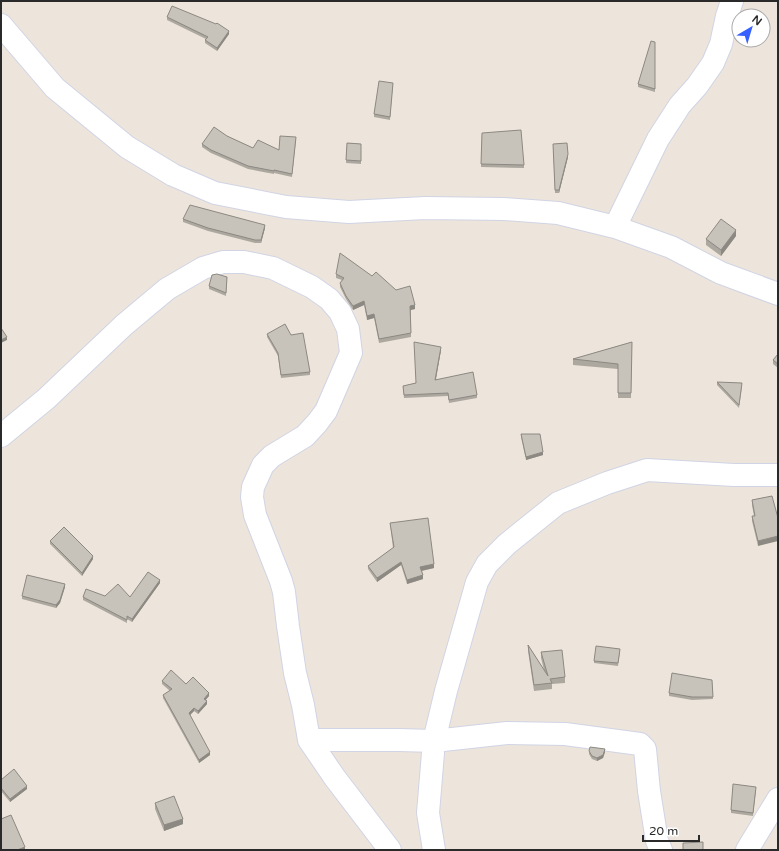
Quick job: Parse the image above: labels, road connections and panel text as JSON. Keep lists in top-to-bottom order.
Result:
{
  "scale_bar": "20 m",
  "north": "top right"
}
